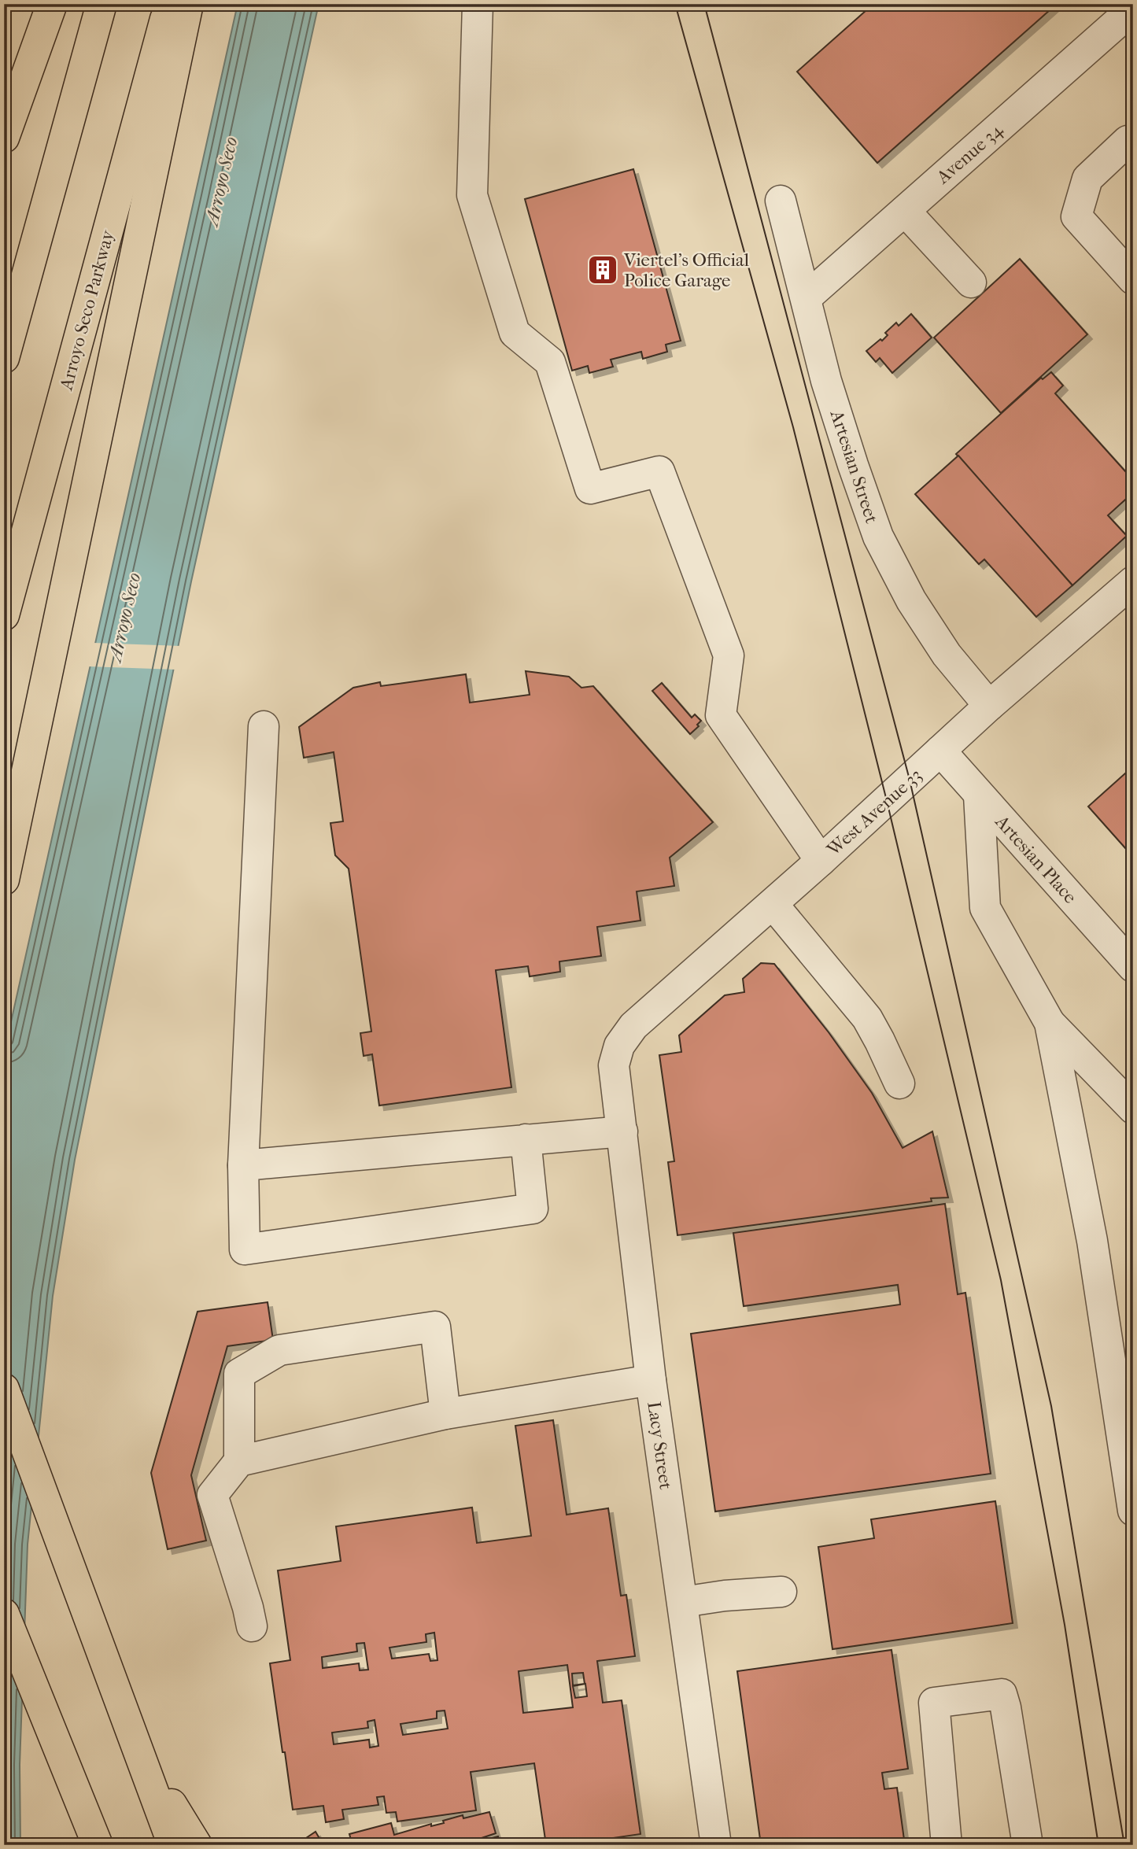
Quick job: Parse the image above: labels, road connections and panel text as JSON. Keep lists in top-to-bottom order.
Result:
{
  "streets": {
    "highway": ["Arroyo Seco Parkway"],
    "street": [
      "Avenue 34",
      "Artesian Street",
      "West Avenue 33",
      "Artesian Place",
      "Lacy Street"
    ]
  },
  "crossings": [
    ["Avenue 34", "Artesian Street"],
    ["Artesian Street", "West Avenue 33"],
    ["West Avenue 33", "Artesian Place"],
    ["West Avenue 33", "Lacy Street"]
  ],
  "water": ["Arroyo Seco"],
  "places": {
    "building": ["Viertel's Official Police Garage"]
  }
}
